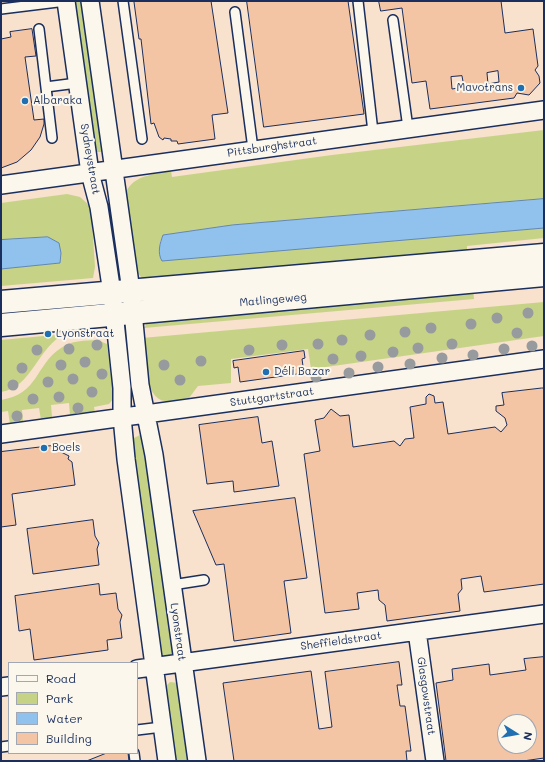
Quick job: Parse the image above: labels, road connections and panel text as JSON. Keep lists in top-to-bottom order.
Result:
{
  "streets": {
    "main road": ["Matlingeweg"],
    "street": [
      "Pittsburghstraat",
      "Sydneystraat",
      "Stuttgartstraat",
      "Lyonstraat",
      "Sheffieldstraat",
      "Glasgowstraat"
    ]
  },
  "crossings": [
    ["Pittsburghstraat", "Sydneystraat"],
    ["Sydneystraat", "Matlingeweg"],
    ["Matlingeweg", "Lyonstraat"],
    ["Stuttgartstraat", "Lyonstraat"],
    ["Lyonstraat", "Sheffieldstraat"],
    ["Sheffieldstraat", "Glasgowstraat"]
  ],
  "places": [
    "Mavotrans",
    "Albaraka",
    "Lyonstraat",
    "Déli Bazar",
    "Boels"
  ],
  "legend": [
    "Road",
    "Park",
    "Water",
    "Building"
  ],
  "north": "right"
}
